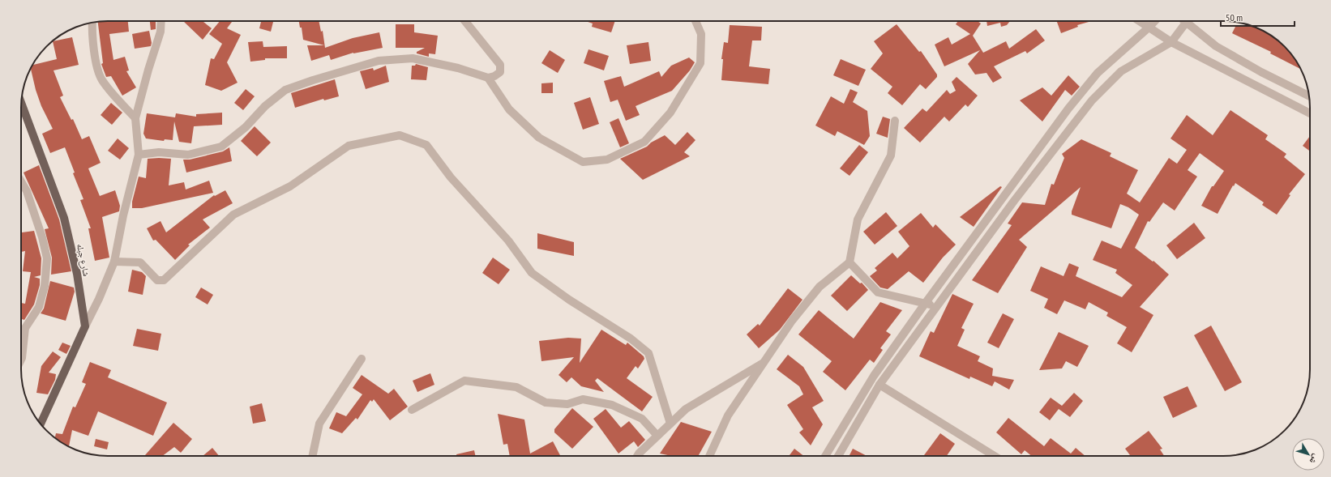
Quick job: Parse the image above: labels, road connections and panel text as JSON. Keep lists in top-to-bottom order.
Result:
{
  "streets": {
    "main road": ["شارع جبله"]
  },
  "scale_bar": "50 m",
  "north": "bottom right"
}
